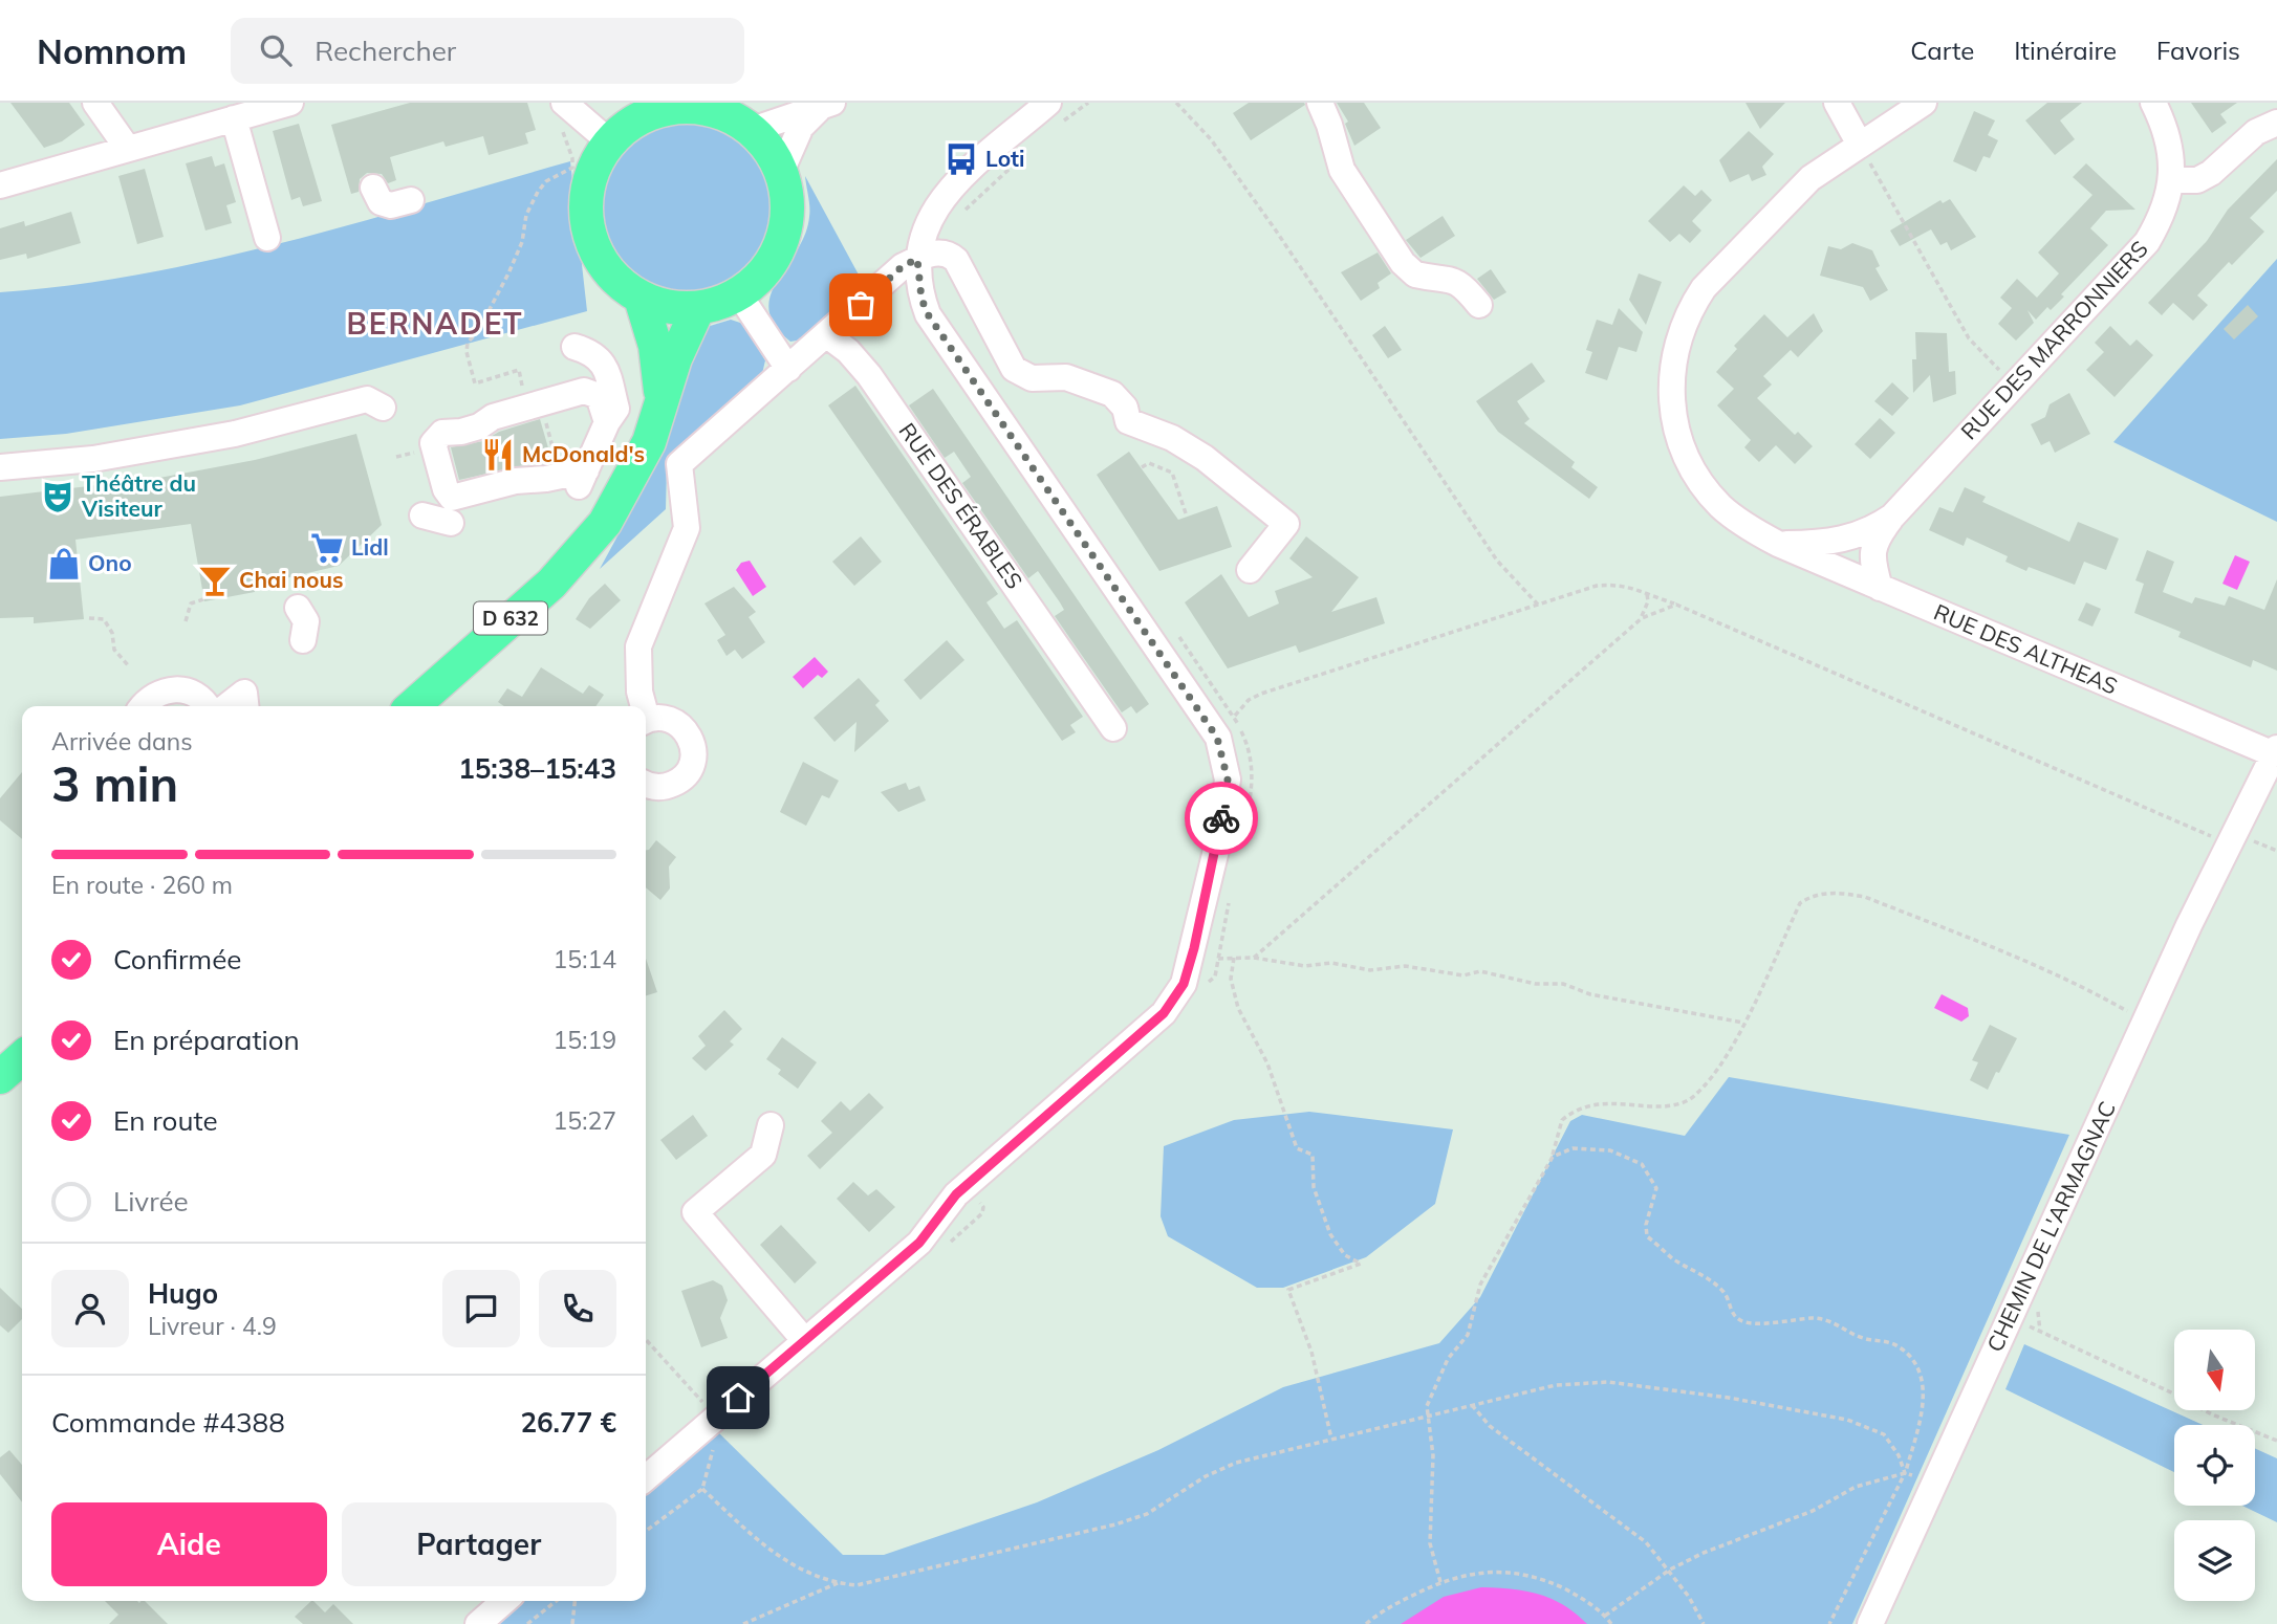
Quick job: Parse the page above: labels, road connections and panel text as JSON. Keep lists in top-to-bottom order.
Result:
{
  "streets": {
    "main road": ["D 632"],
    "street": [
      "RUE DES MARRONNIERS",
      "RUE DES ÉRABLES",
      "RUE DES ALTHEAS",
      "CHEMIN DE L'ARMAGNAC"
    ]
  },
  "crossings": [
    ["RUE DES MARRONNIERS", "RUE DES ALTHEAS"],
    ["RUE DES ALTHEAS", "CHEMIN DE L'ARMAGNAC"]
  ],
  "districts": ["BERNADET"],
  "places": {
    "bus stop": ["Loti"],
    "restaurant": ["McDonald's"],
    "theatre": ["Théâtre du Visiteur"],
    "supermarket": ["Lidl"],
    "shop": ["Ono"],
    "bar": ["Chai nous"]
  },
  "north": "bottom",
  "page": {
    "header": "Nomnom",
    "search": "Rechercher",
    "nav": ["Carte", "Itinéraire", "Favoris"],
    "heading": ["3 min", "Arrivée dans", "15:38–15:43"],
    "panel": [
      "Hugo",
      "Livreur · 4.9",
      "Commande #4388",
      "26.77 €"
    ],
    "bar": "En route · 260 m",
    "list": [
      ["Confirmée", "15:14"],
      ["En préparation", "15:19"],
      ["En route", "15:27"],
      "Livrée"
    ],
    "buttons": ["Aide", "Partager"]
  }
}
